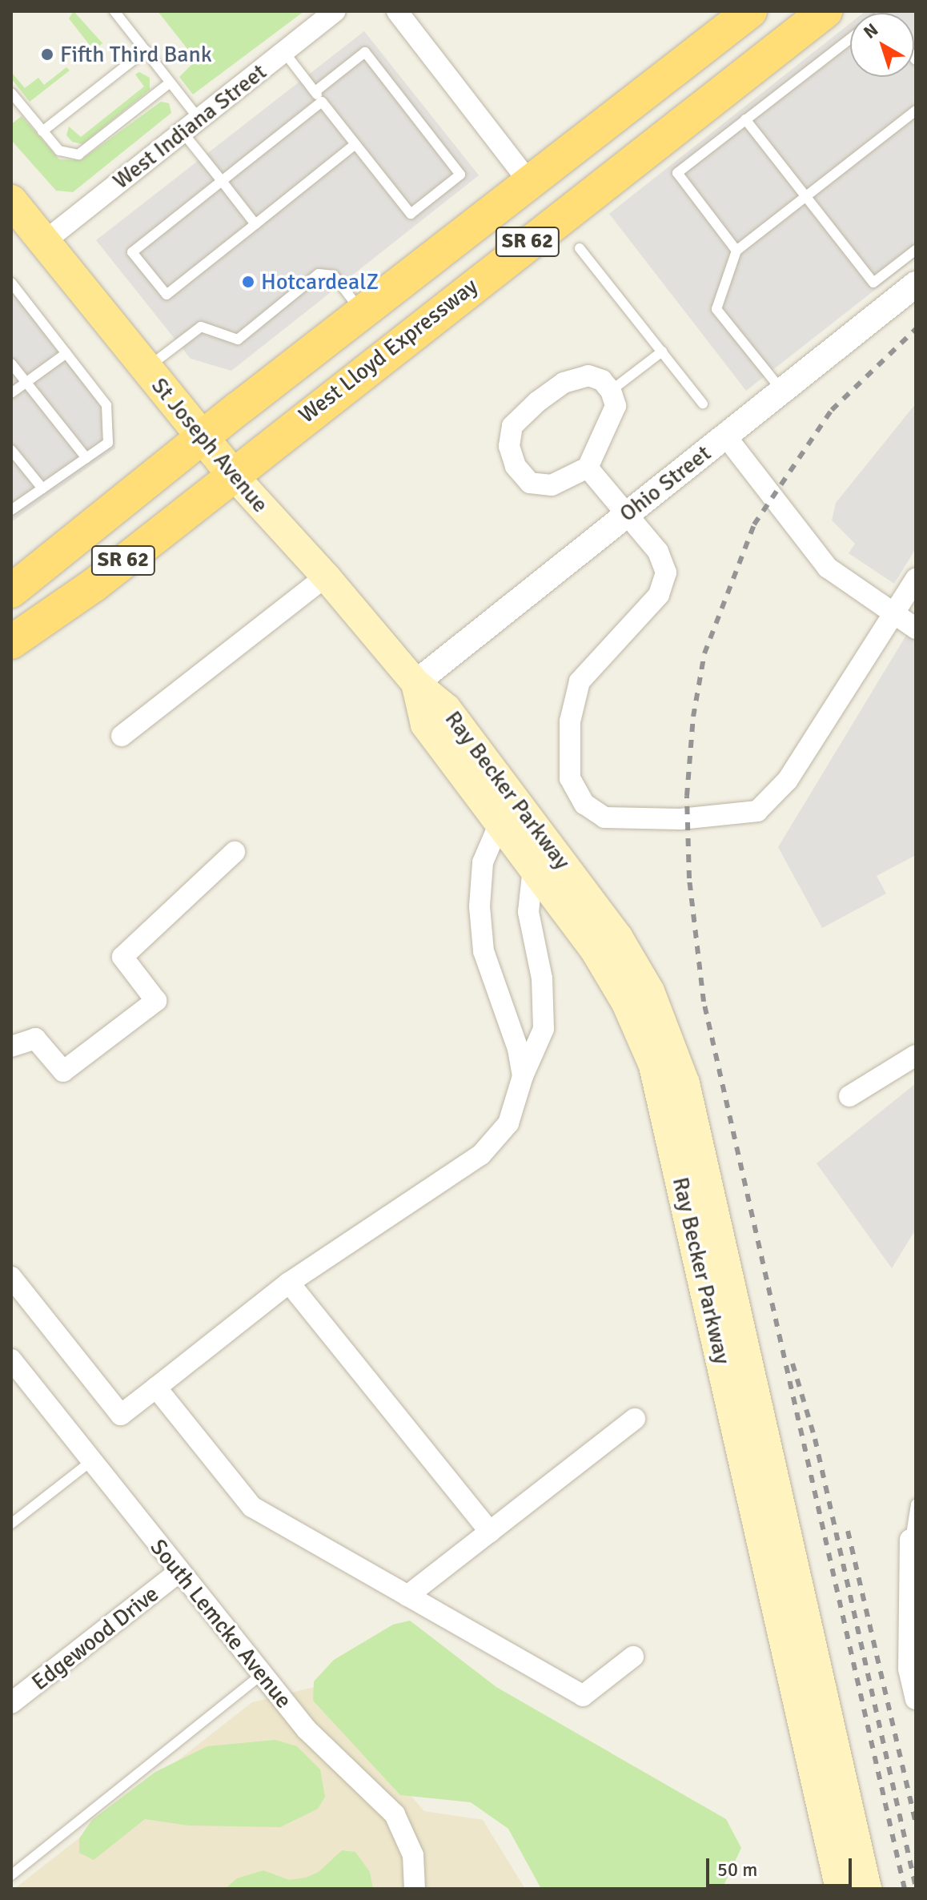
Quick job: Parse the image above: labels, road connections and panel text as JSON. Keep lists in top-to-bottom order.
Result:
{
  "streets": {
    "highway": ["SR 62", "West Lloyd Expressway"],
    "main road": ["St Joseph Avenue", "Ray Becker Parkway"],
    "street": [
      "West Indiana Street",
      "Ohio Street",
      "South Lemcke Avenue",
      "Edgewood Drive"
    ]
  },
  "crossings": [
    ["West Indiana Street", "St Joseph Avenue"],
    ["West Lloyd Expressway", "St Joseph Avenue"],
    ["St Joseph Avenue", "Ohio Street"],
    ["St Joseph Avenue", "Ray Becker Parkway"],
    ["Ohio Street", "Ray Becker Parkway"],
    ["South Lemcke Avenue", "Edgewood Drive"]
  ],
  "places": ["Fifth Third Bank", "HotcardealZ"],
  "scale_bar": "50 m",
  "north": "top left"
}
